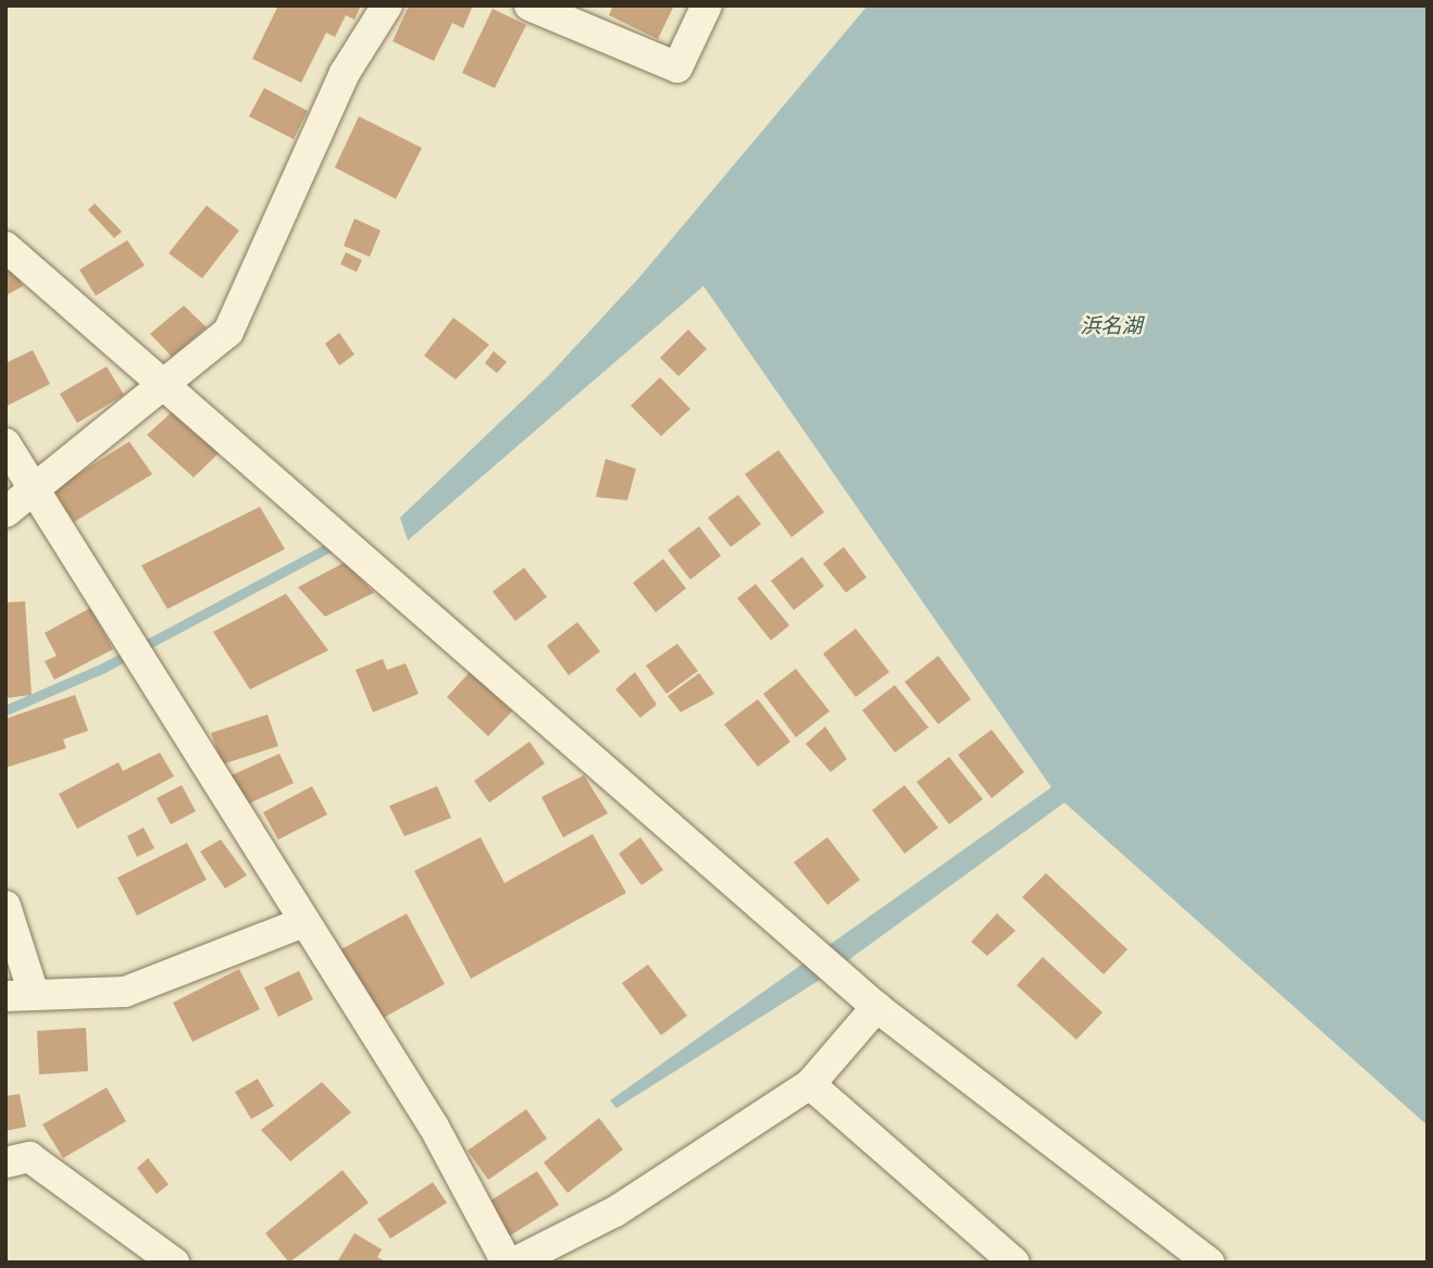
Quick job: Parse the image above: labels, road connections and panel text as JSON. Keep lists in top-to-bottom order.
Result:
{
  "water": ["浜名湖"]
}
